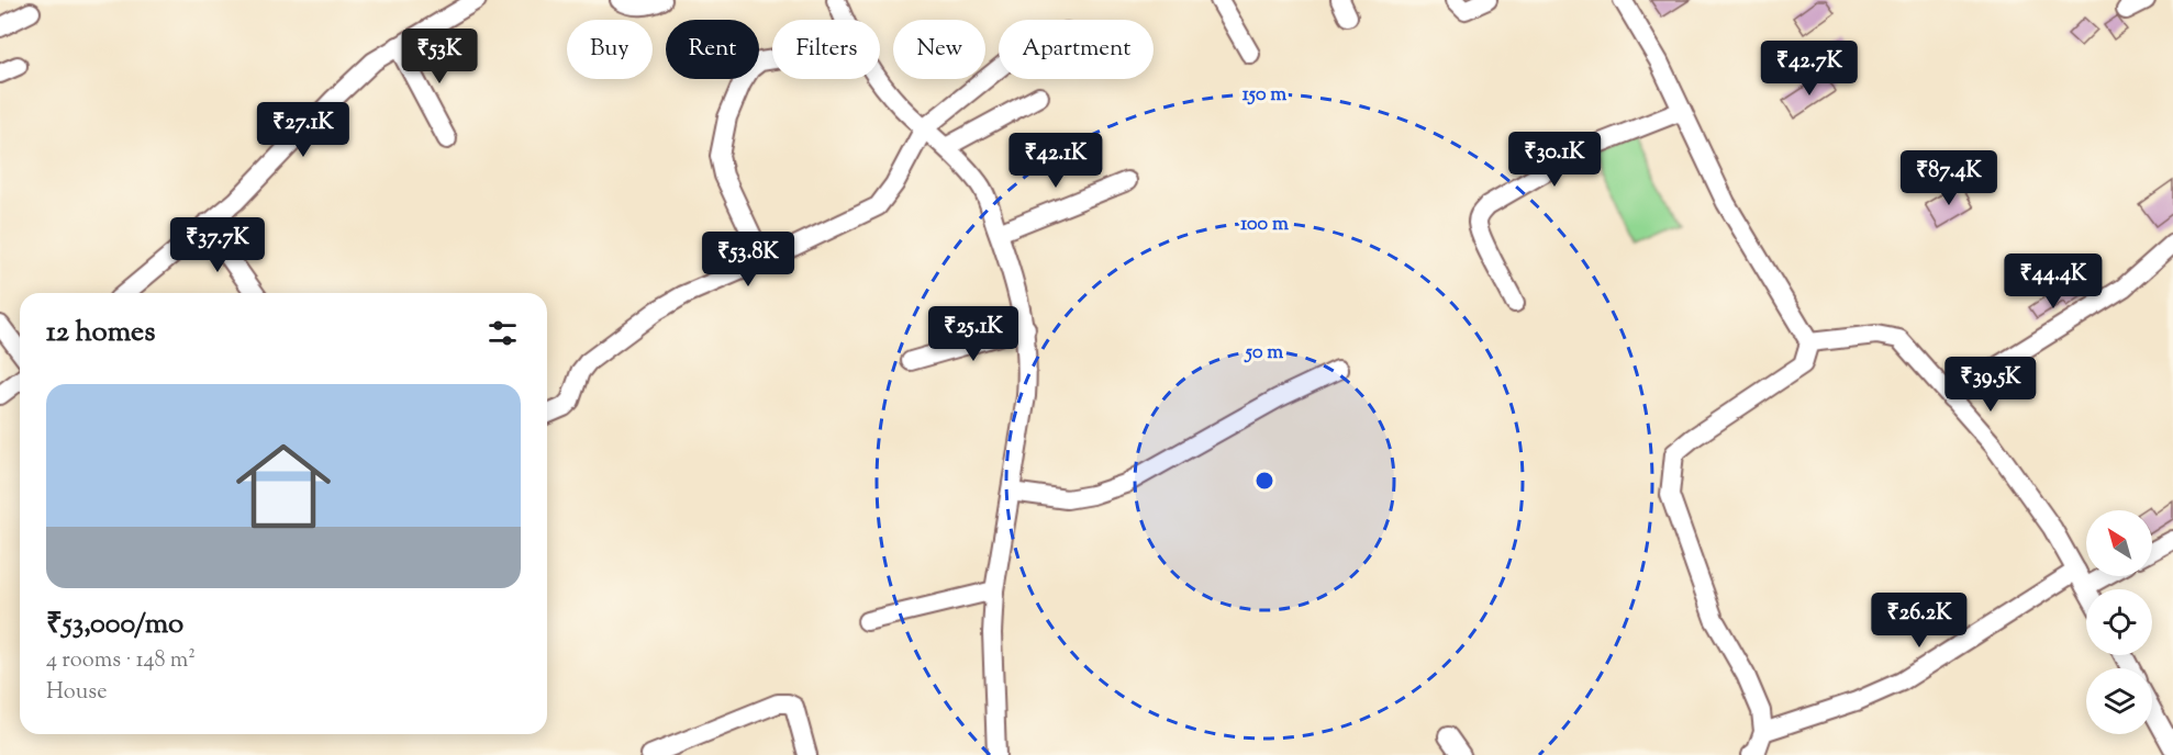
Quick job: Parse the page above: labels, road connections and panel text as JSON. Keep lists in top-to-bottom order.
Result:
{
  "north": "top left",
  "page": {
    "chip": [
      "Buy",
      "Rent",
      "Filters",
      "New",
      "Apartment"
    ],
    "price": [
      "₹53K",
      "₹42.7K",
      "₹27.1K",
      "₹30.1K",
      "₹42.1K",
      "₹87.4K",
      "₹37.7K",
      "₹53.8K",
      "₹44.4K",
      "₹25.1K",
      "₹39.5K",
      "₹26.2K"
    ],
    "heading": "12 homes",
    "list": [
      {
        "name": "₹53,000/mo",
        "note": "4 rooms · 148 m² · House"
      }
    ]
  },
  "rings": ["150 m", "100 m", "50 m"]
}
